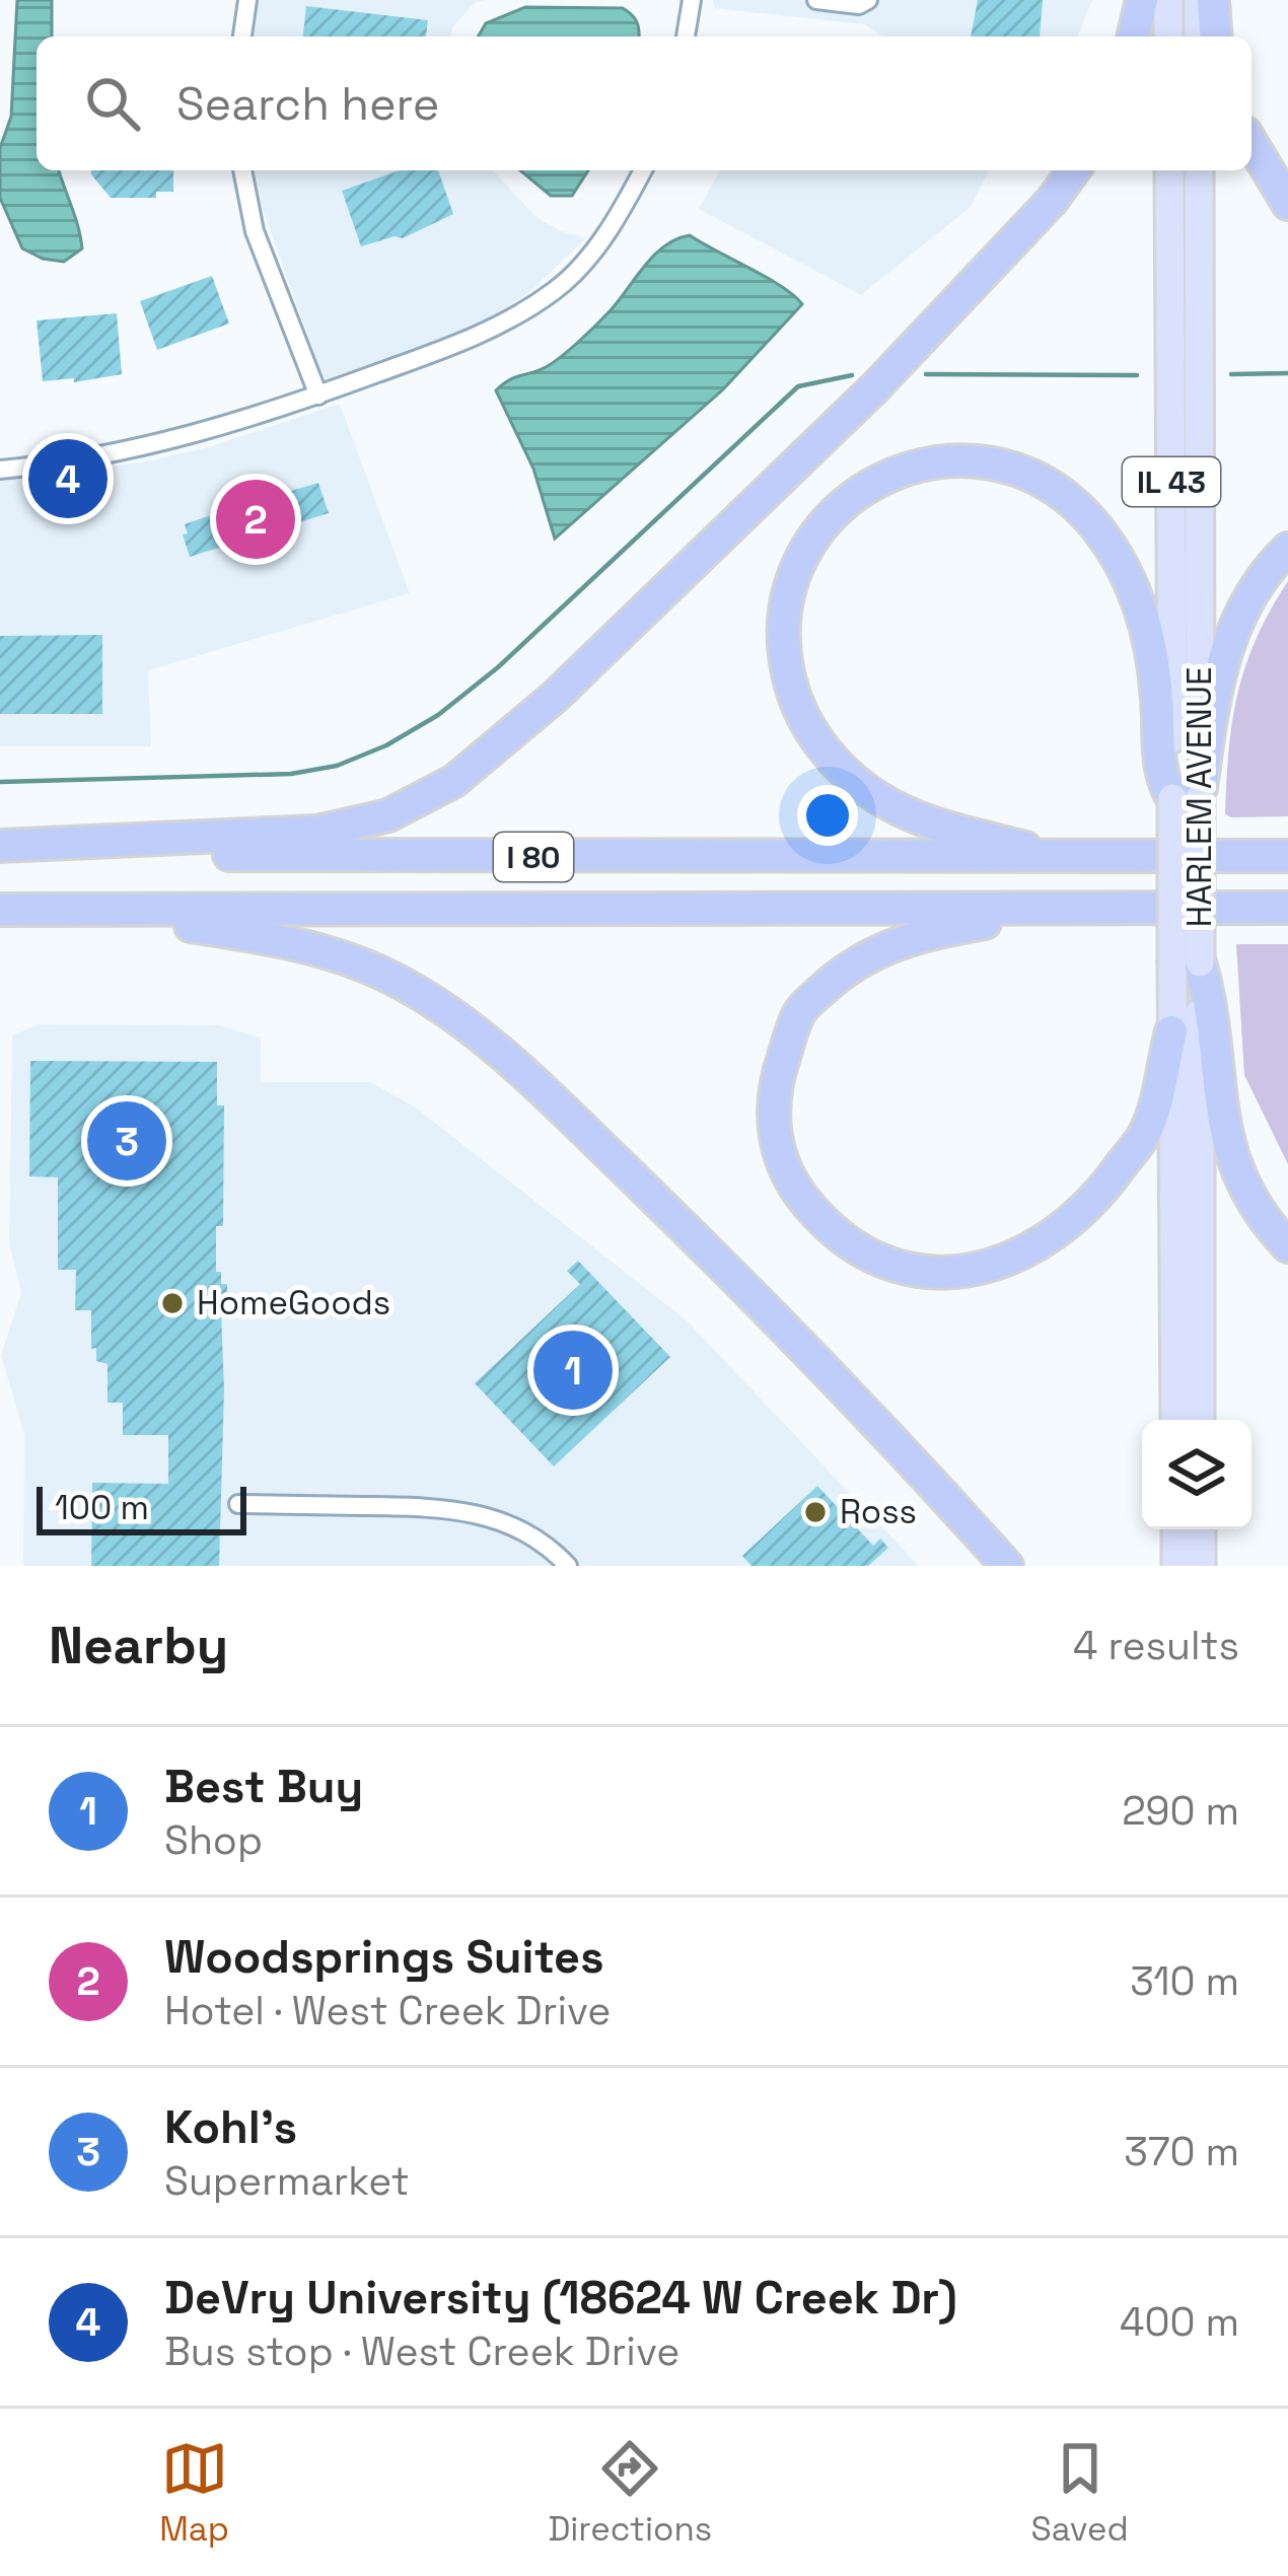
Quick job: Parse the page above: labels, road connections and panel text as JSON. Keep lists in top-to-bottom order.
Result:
{
  "streets": {
    "highway": ["I 80"],
    "main road": ["IL 43", "HARLEM AVENUE"]
  },
  "places": ["HomeGoods", "Ross"],
  "scale_bar": "100 m",
  "page": {
    "search": "Search here",
    "pins": [
      "4",
      "2",
      "3",
      "1"
    ],
    "scale": "100 m",
    "heading": ["Nearby", "4 results"],
    "list": [
      {
        "mark": "1",
        "name": "Best Buy",
        "note": "Shop",
        "value": "290 m"
      },
      {
        "mark": "2",
        "name": "Woodsprings Suites",
        "note": "Hotel · West Creek Drive",
        "value": "310 m"
      },
      {
        "mark": "3",
        "name": "Kohl's",
        "note": "Supermarket",
        "value": "370 m"
      },
      {
        "mark": "4",
        "name": "DeVry University (18624 W Creek Dr)",
        "note": "Bus stop · West Creek Drive",
        "value": "400 m"
      }
    ],
    "nav": ["Map", "Directions", "Saved"]
  }
}
